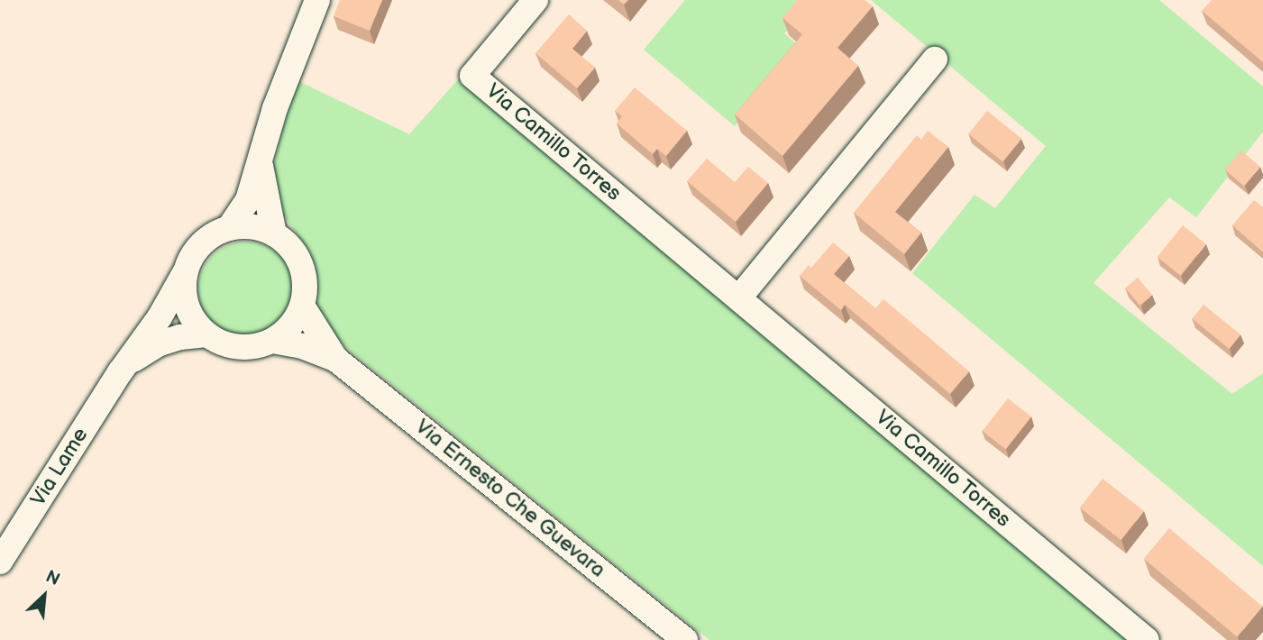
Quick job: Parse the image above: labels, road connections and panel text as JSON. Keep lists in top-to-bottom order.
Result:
{
  "streets": {
    "street": ["Via Camillo Torres", "Via Lame", "Via Ernesto Che Guevara"]
  },
  "crossings": [
    ["Via Lame", "Via Ernesto Che Guevara"]
  ],
  "north": "top right"
}
